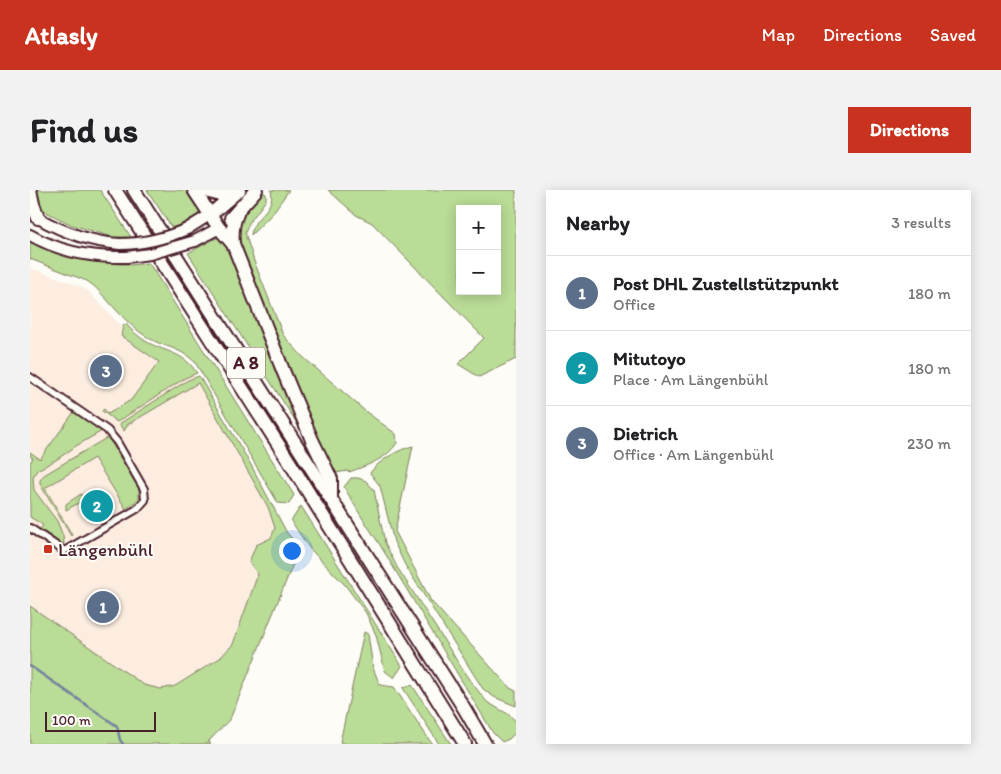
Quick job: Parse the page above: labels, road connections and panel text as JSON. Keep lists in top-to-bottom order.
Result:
{
  "streets": {
    "highway": ["A 8"]
  },
  "places": {
    "transit": ["Längenbühl"]
  },
  "scale_bar": "100 m",
  "page": {
    "header": "Atlasly",
    "nav": ["Map", "Directions", "Saved"],
    "buttons": "Directions",
    "title": "Find us",
    "heading": ["Nearby", "3 results"],
    "map_buttons": ["+", "−"],
    "list": [
      {
        "mark": "1",
        "name": "Post DHL Zustellstützpunkt",
        "note": "Office",
        "value": "180 m"
      },
      {
        "mark": "2",
        "name": "Mitutoyo",
        "note": "Place · Am Längenbühl",
        "value": "180 m"
      },
      {
        "mark": "3",
        "name": "Dietrich",
        "note": "Office · Am Längenbühl",
        "value": "230 m"
      }
    ],
    "pins": ["3", "2", "1"],
    "scale": "100 m"
  }
}
